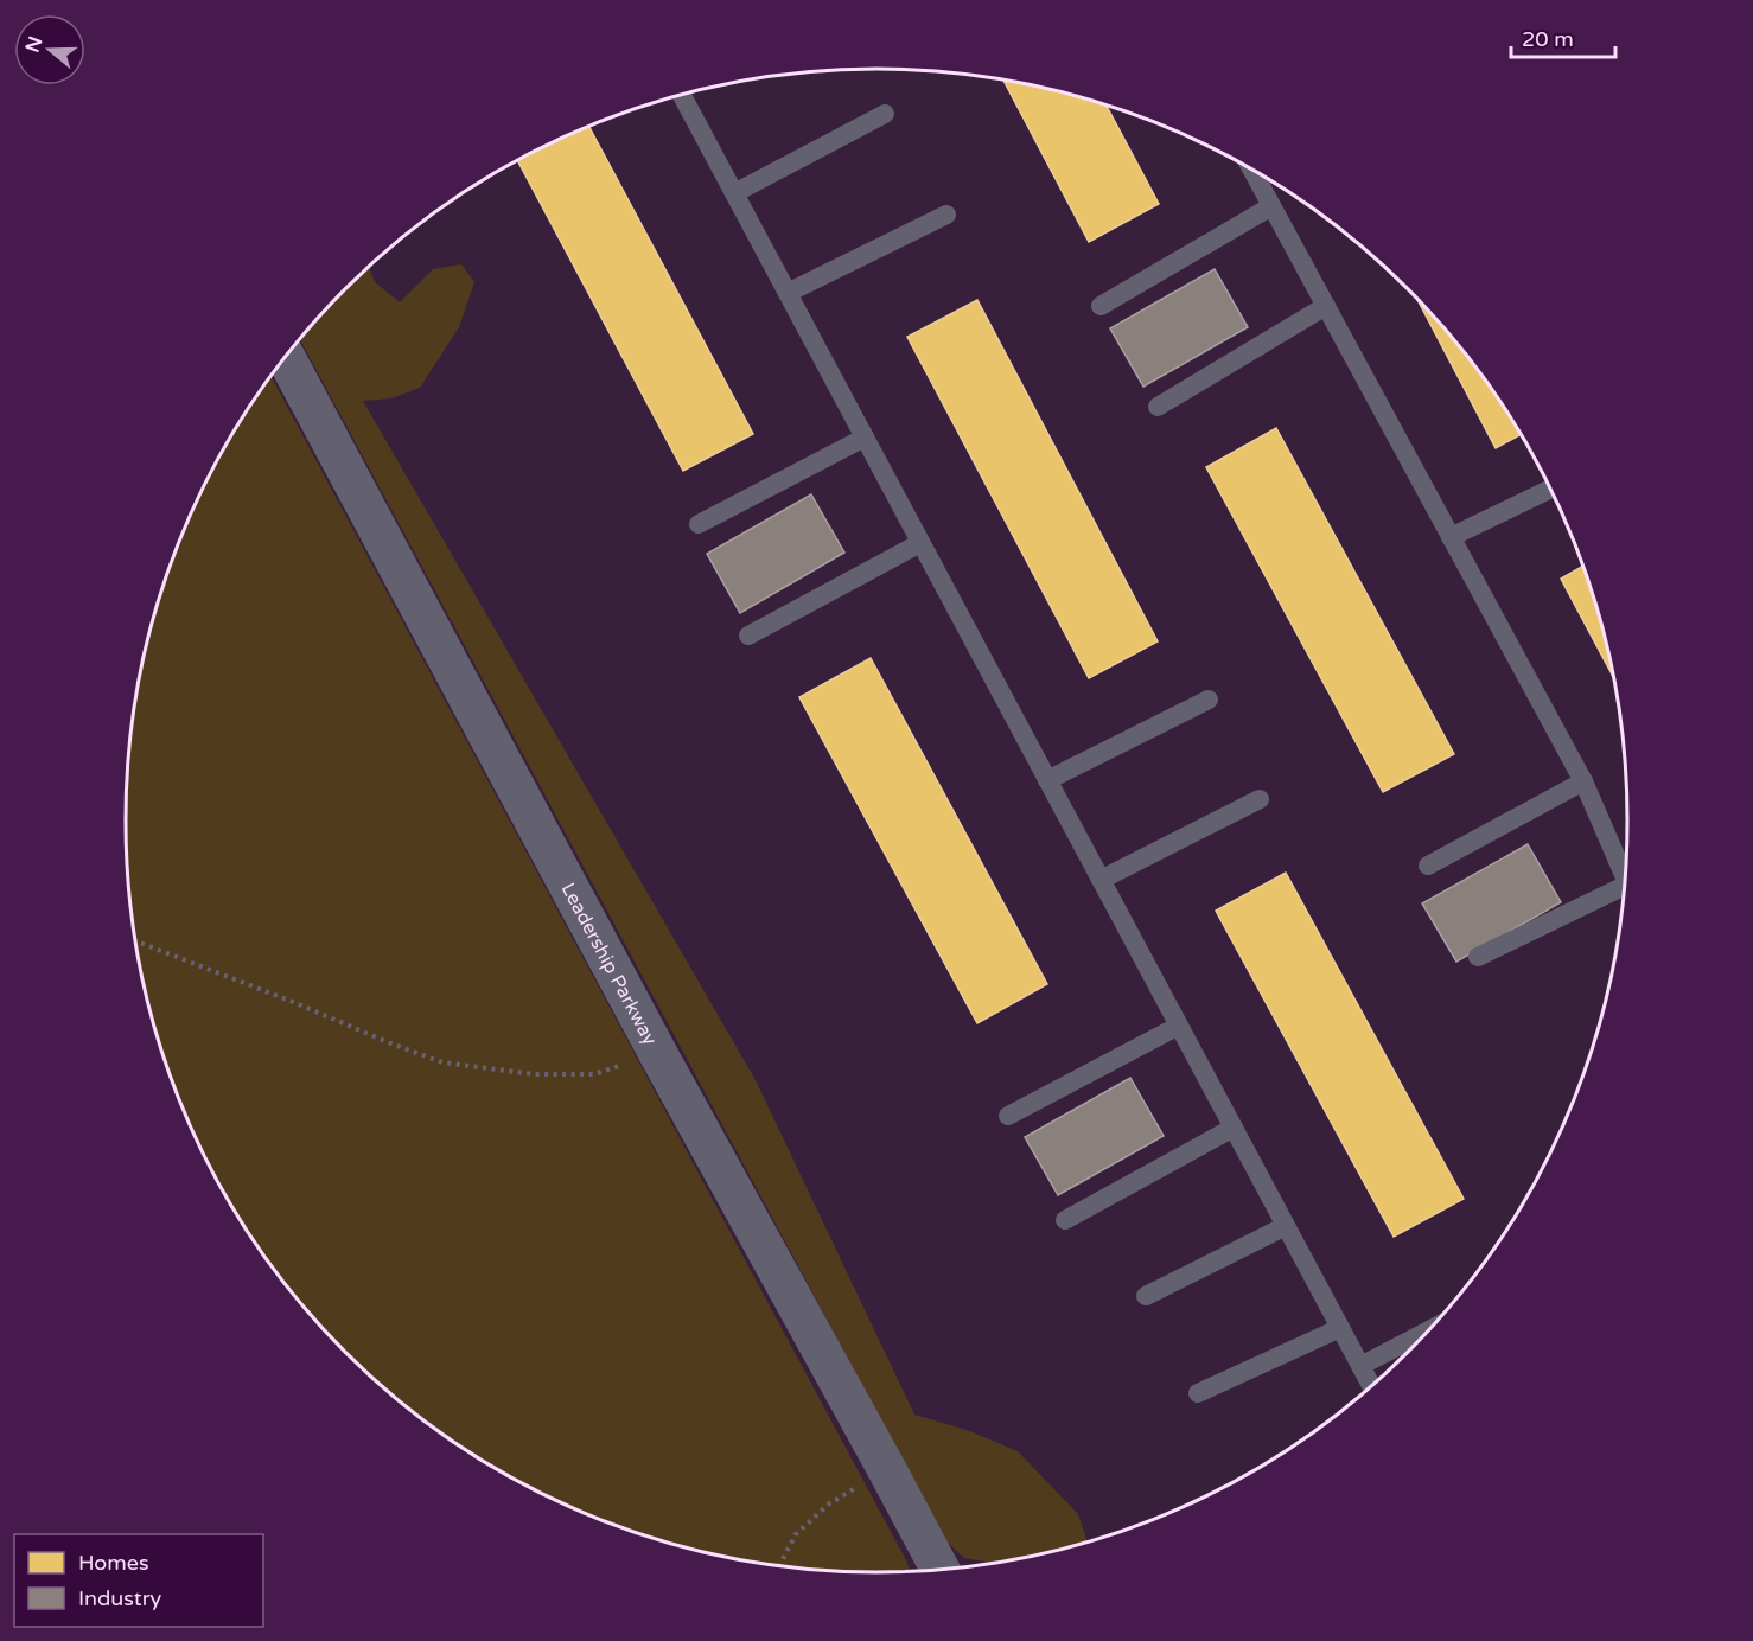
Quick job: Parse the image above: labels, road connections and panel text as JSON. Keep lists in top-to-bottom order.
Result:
{
  "streets": {
    "street": ["Leadership Parkway"]
  },
  "legend": ["Homes", "Industry"],
  "scale_bar": "20 m",
  "north": "left"
}
